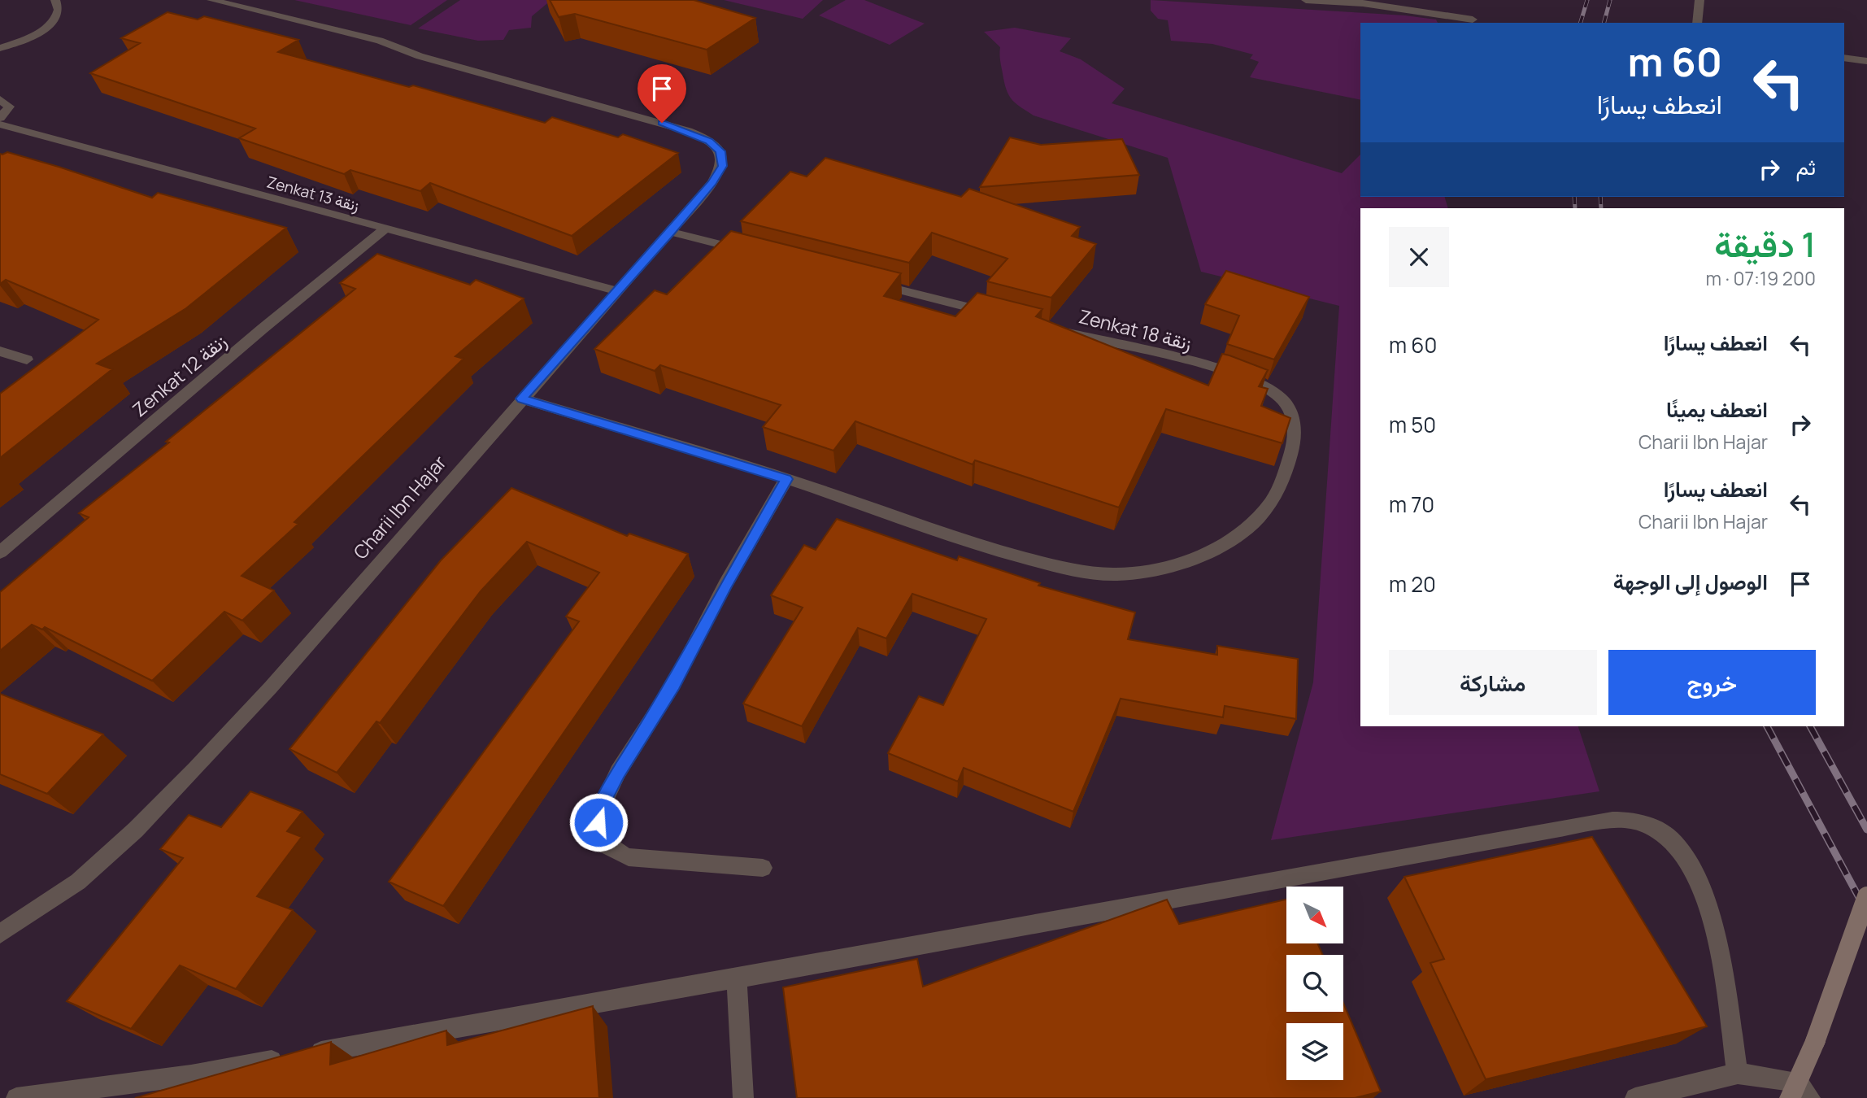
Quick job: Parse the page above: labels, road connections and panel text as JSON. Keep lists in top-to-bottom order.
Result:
{
  "streets": {
    "street": [
      "Zenkat 13 زنقة",
      "Zenkat 18 زنقة",
      "Zenkat 12 زنقة",
      "Charii Ibn Hajar"
    ]
  },
  "crossings": [
    ["Zenkat 13 زنقة", "Zenkat 12 زنقة"],
    ["Zenkat 13 زنقة", "Charii Ibn Hajar"]
  ],
  "north": "bottom right",
  "page": {
    "turn": ["60 m", "انعطف يسارًا"],
    "then": "ثم",
    "heading": ["1 دقيقة", "200 m · 07:19"],
    "list": [
      {
        "name": "انعطف يسارًا",
        "value": "60 m"
      },
      {
        "name": "انعطف يمينًا",
        "note": "Charii Ibn Hajar",
        "value": "50 m"
      },
      {
        "name": "انعطف يسارًا",
        "note": "Charii Ibn Hajar",
        "value": "70 m"
      },
      {
        "name": "الوصول إلى الوجهة",
        "value": "20 m"
      }
    ],
    "buttons": ["خروج", "مشاركة"]
  }
}
